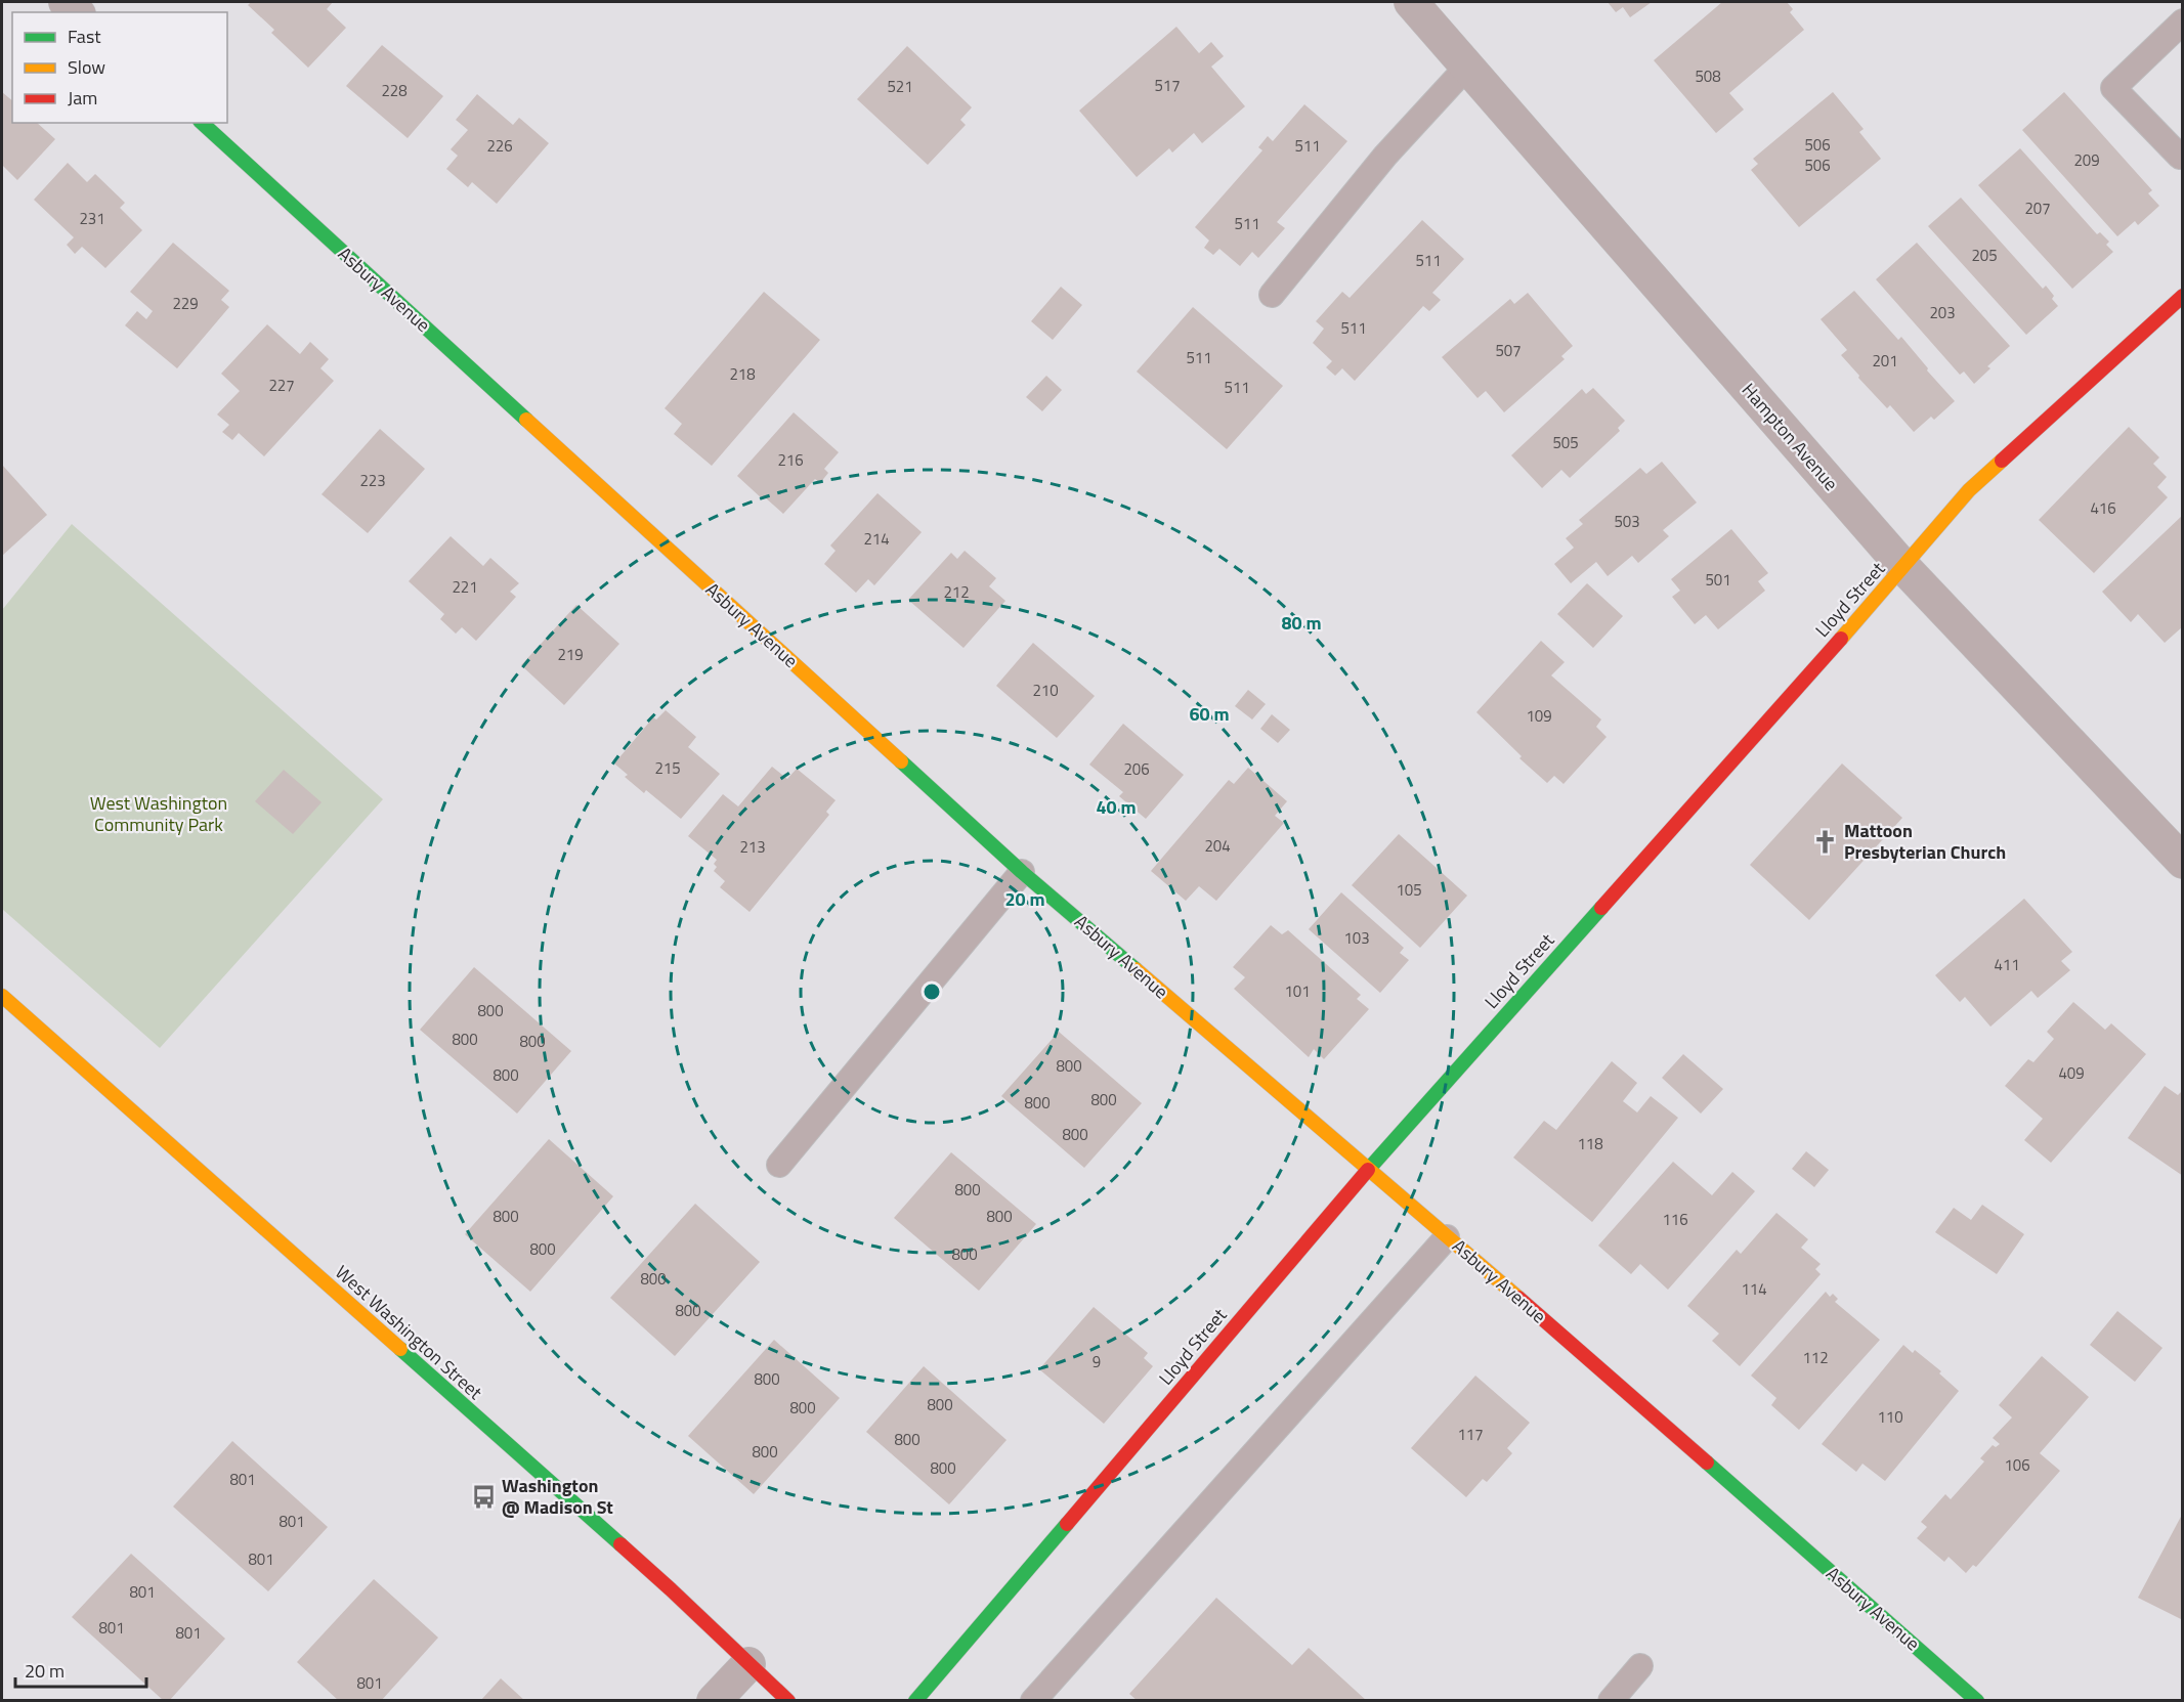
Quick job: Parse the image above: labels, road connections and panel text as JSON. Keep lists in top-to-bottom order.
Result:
{
  "streets": {
    "street": [
      "Asbury Avenue",
      "Hampton Avenue",
      "Lloyd Street",
      "West Washington Street"
    ]
  },
  "crossings": [
    ["Asbury Avenue", "Lloyd Street"],
    ["Hampton Avenue", "Lloyd Street"]
  ],
  "parks": ["West Washington Community Park"],
  "places": {
    "church": ["Mattoon Presbyterian Church"],
    "bus stop": ["Washington @ Madison St"]
  },
  "house_numbers": [
    "508",
    "517",
    "521",
    "228",
    "506",
    "226",
    "511",
    "209",
    "506",
    "207",
    "231",
    "511",
    "205",
    "511",
    "229",
    "203",
    "511",
    "507",
    "511",
    "201",
    "218",
    "227",
    "511",
    "505",
    "216",
    "223",
    "416",
    "503",
    "214",
    "501",
    "221",
    "212",
    "219",
    "210",
    "109",
    "215",
    "206",
    "204",
    "213",
    "105",
    "103",
    "411",
    "101",
    "800",
    "800",
    "800",
    "800",
    "409",
    "800",
    "800",
    "800",
    "800",
    "118",
    "800",
    "800",
    "800",
    "116",
    "800",
    "800",
    "800",
    "114",
    "800",
    "112",
    "9",
    "800",
    "800",
    "800",
    "110",
    "117",
    "800",
    "800",
    "106",
    "800",
    "801",
    "801",
    "801",
    "801",
    "801",
    "801",
    "801"
  ],
  "legend": ["Fast", "Slow", "Jam"],
  "scale_bar": "20 m",
  "rings": [
    "80 m",
    "60 m",
    "40 m",
    "20 m"
  ]
}
